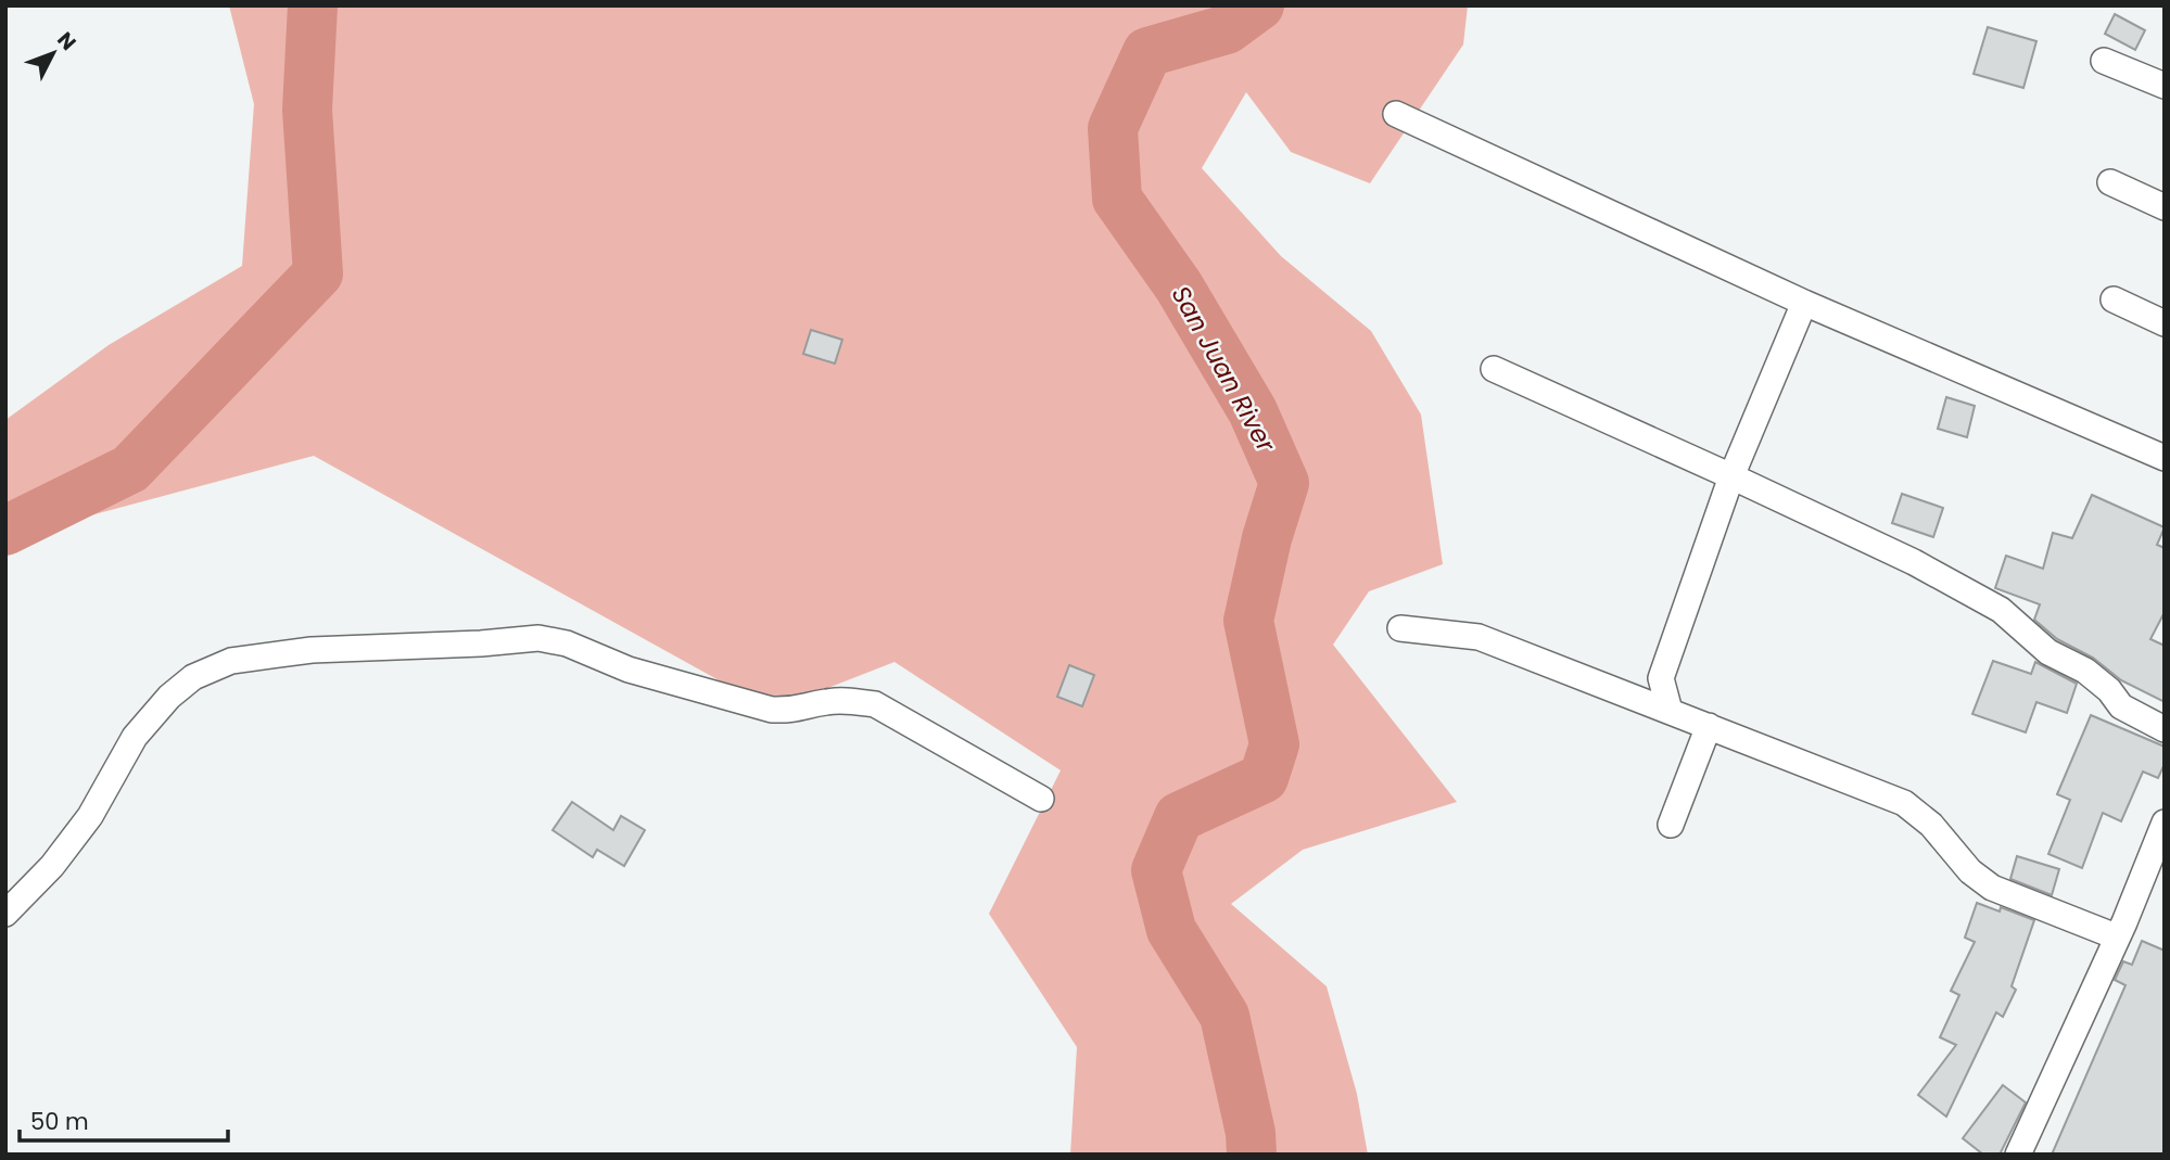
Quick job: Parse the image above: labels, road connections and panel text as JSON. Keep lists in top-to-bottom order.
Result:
{
  "water": ["San Juan River"],
  "scale_bar": "50 m",
  "north": "top right"
}
